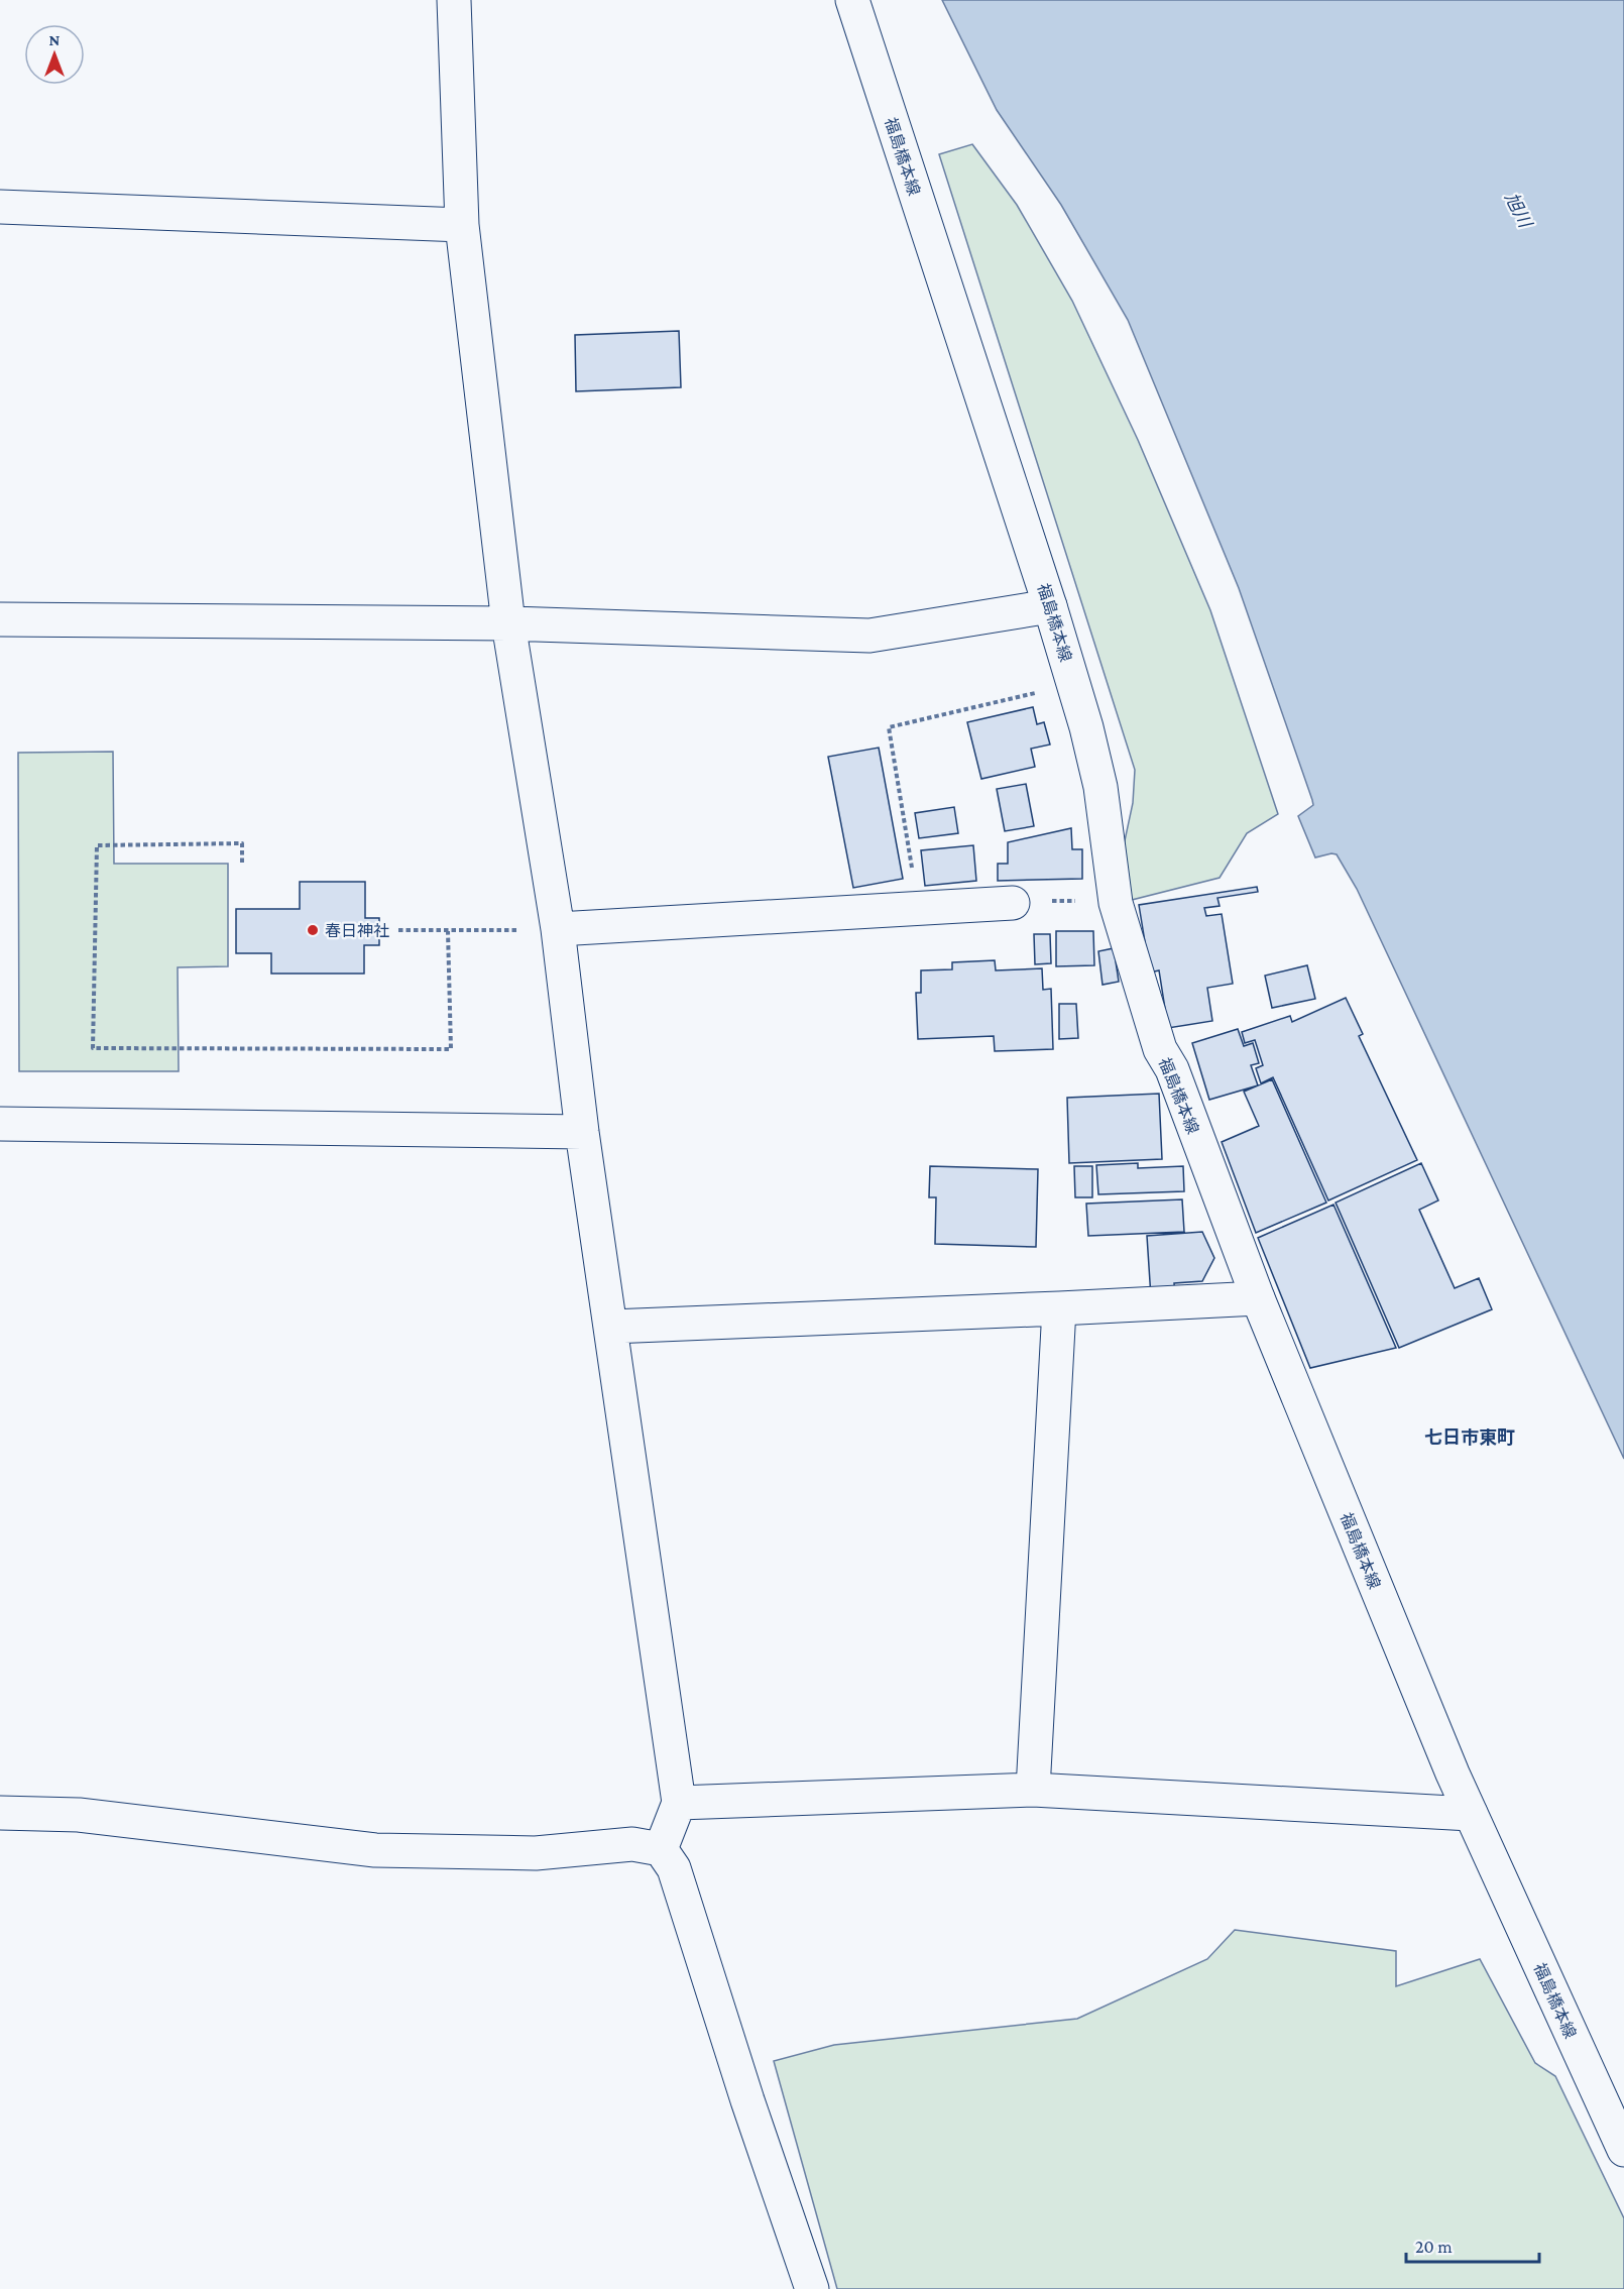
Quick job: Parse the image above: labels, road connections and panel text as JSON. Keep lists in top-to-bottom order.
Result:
{
  "streets": {
    "street": ["福島橋本線"]
  },
  "districts": ["七日市東町"],
  "water": ["旭川"],
  "places": ["春日神社"],
  "scale_bar": "20 m",
  "north": "top"
}
